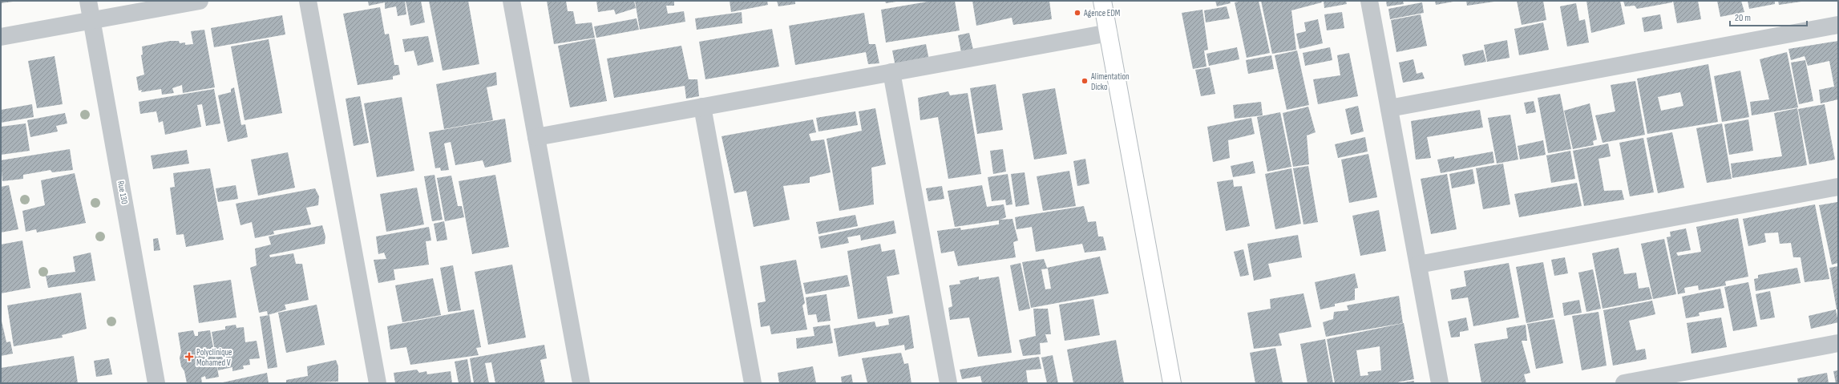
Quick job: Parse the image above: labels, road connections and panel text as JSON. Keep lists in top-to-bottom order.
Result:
{
  "streets": {
    "street": ["Rue 130"]
  },
  "places": {
    "other": ["Agence EDM", "Alimentation Dicko"],
    "health": ["Polyclinique Mohamed V"]
  },
  "scale_bar": "20 m"
}
